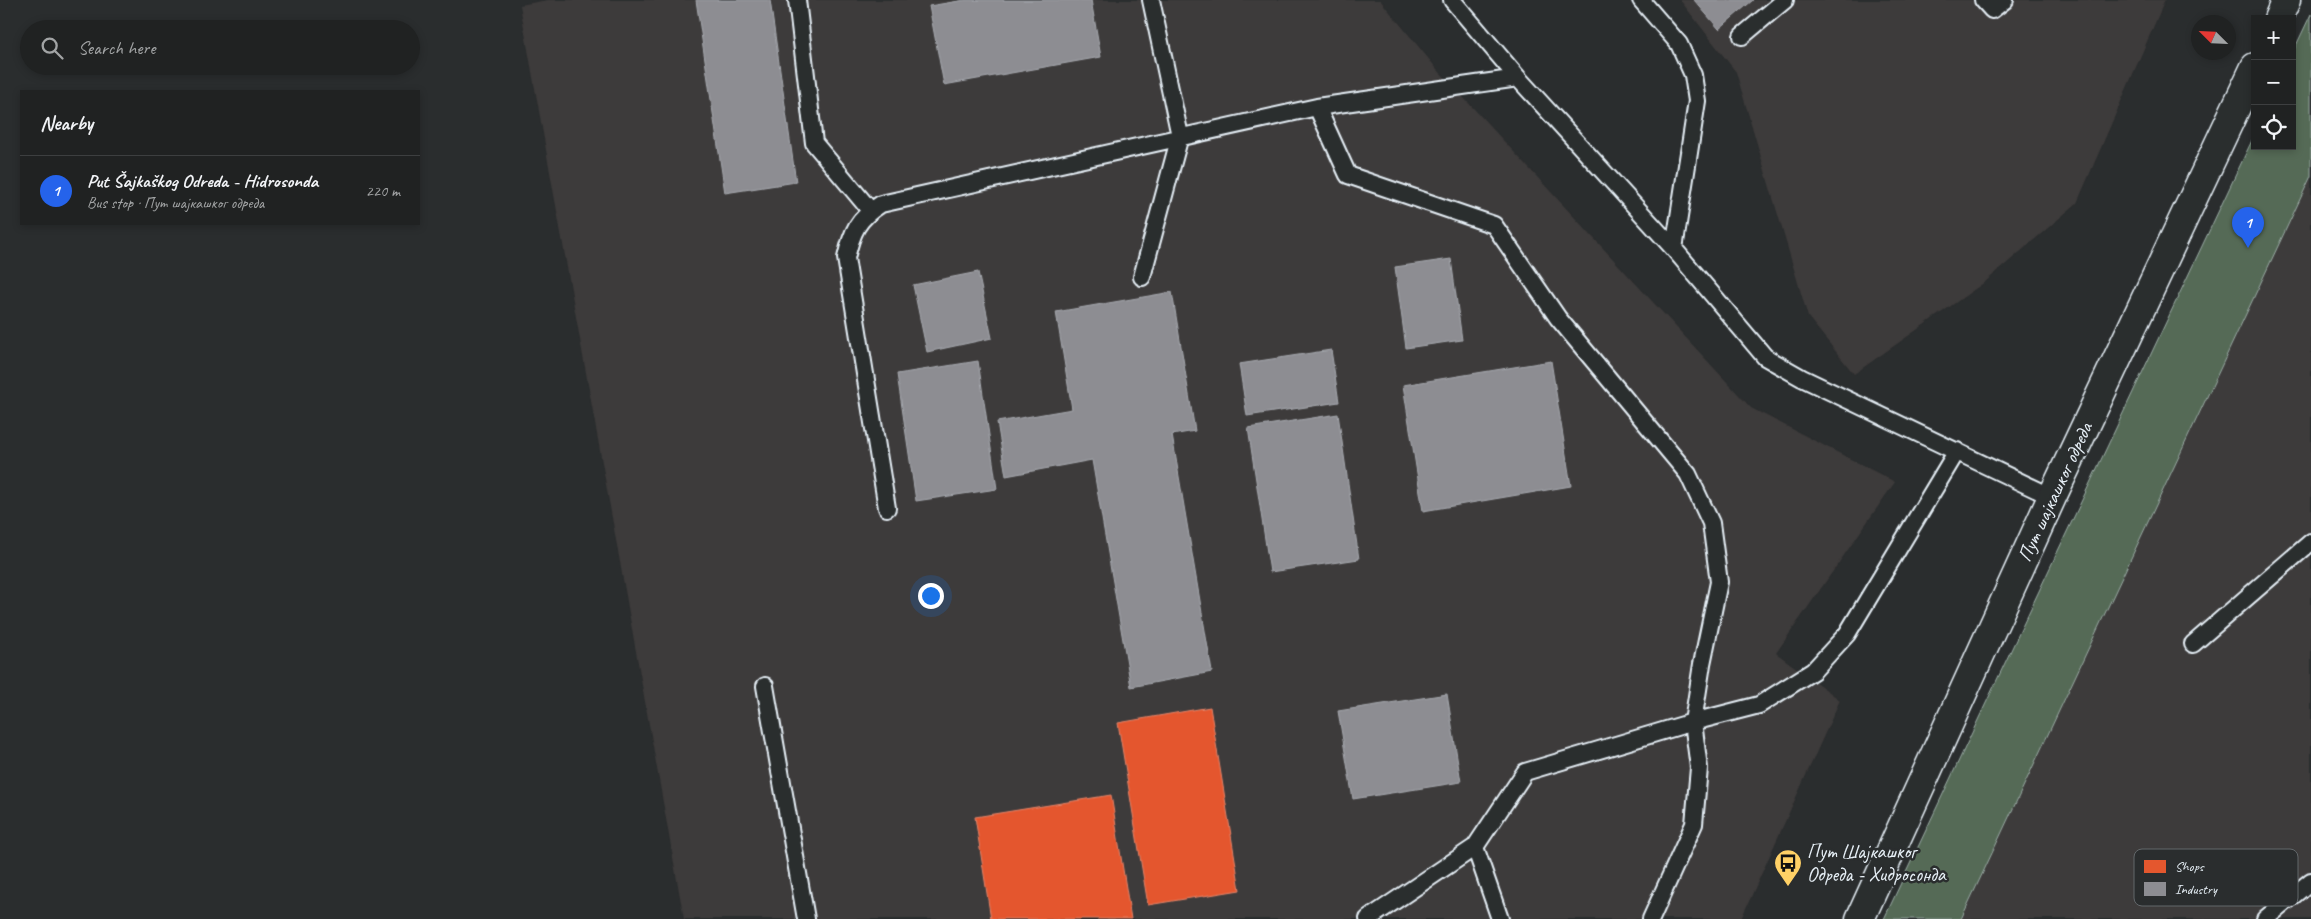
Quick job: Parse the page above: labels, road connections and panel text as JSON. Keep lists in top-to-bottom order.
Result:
{
  "streets": {
    "street": ["Пут шајкашког одреда"]
  },
  "places": {
    "bus stop": ["Пут Шајкашког Одреда - Хидросонда"]
  },
  "legend": ["Shops", "Industry"],
  "north": "top left",
  "page": {
    "map_buttons": ["+", "−"],
    "search": "Search here",
    "heading": "Nearby",
    "list": [
      {
        "mark": "1",
        "name": "Put Šajkaškog Odreda - Hidrosonda",
        "note": "Bus stop · Пут шајкашког одреда",
        "value": "220 m"
      }
    ],
    "pins": "1"
  }
}
